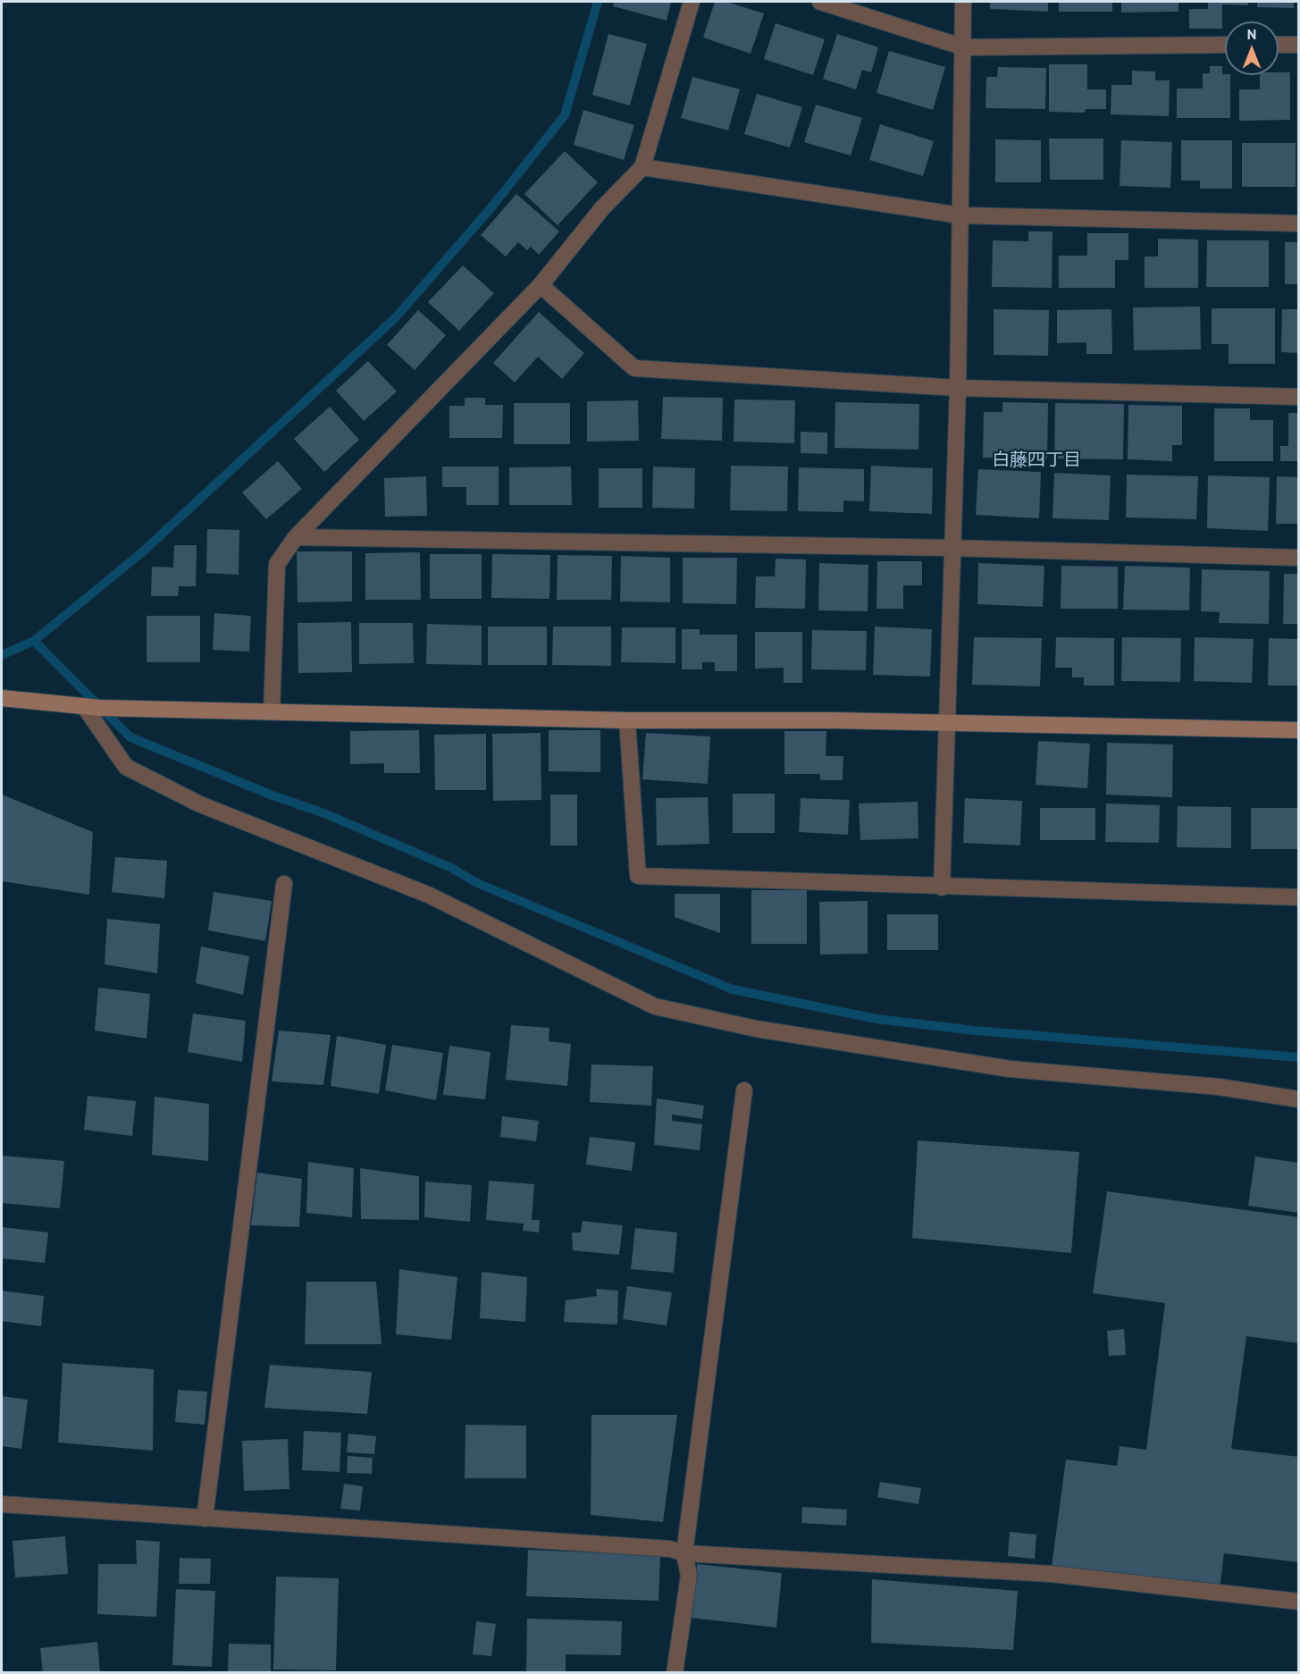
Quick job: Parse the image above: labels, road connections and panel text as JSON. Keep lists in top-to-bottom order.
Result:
{
  "districts": ["白藤四丁目"],
  "north": "top"
}
